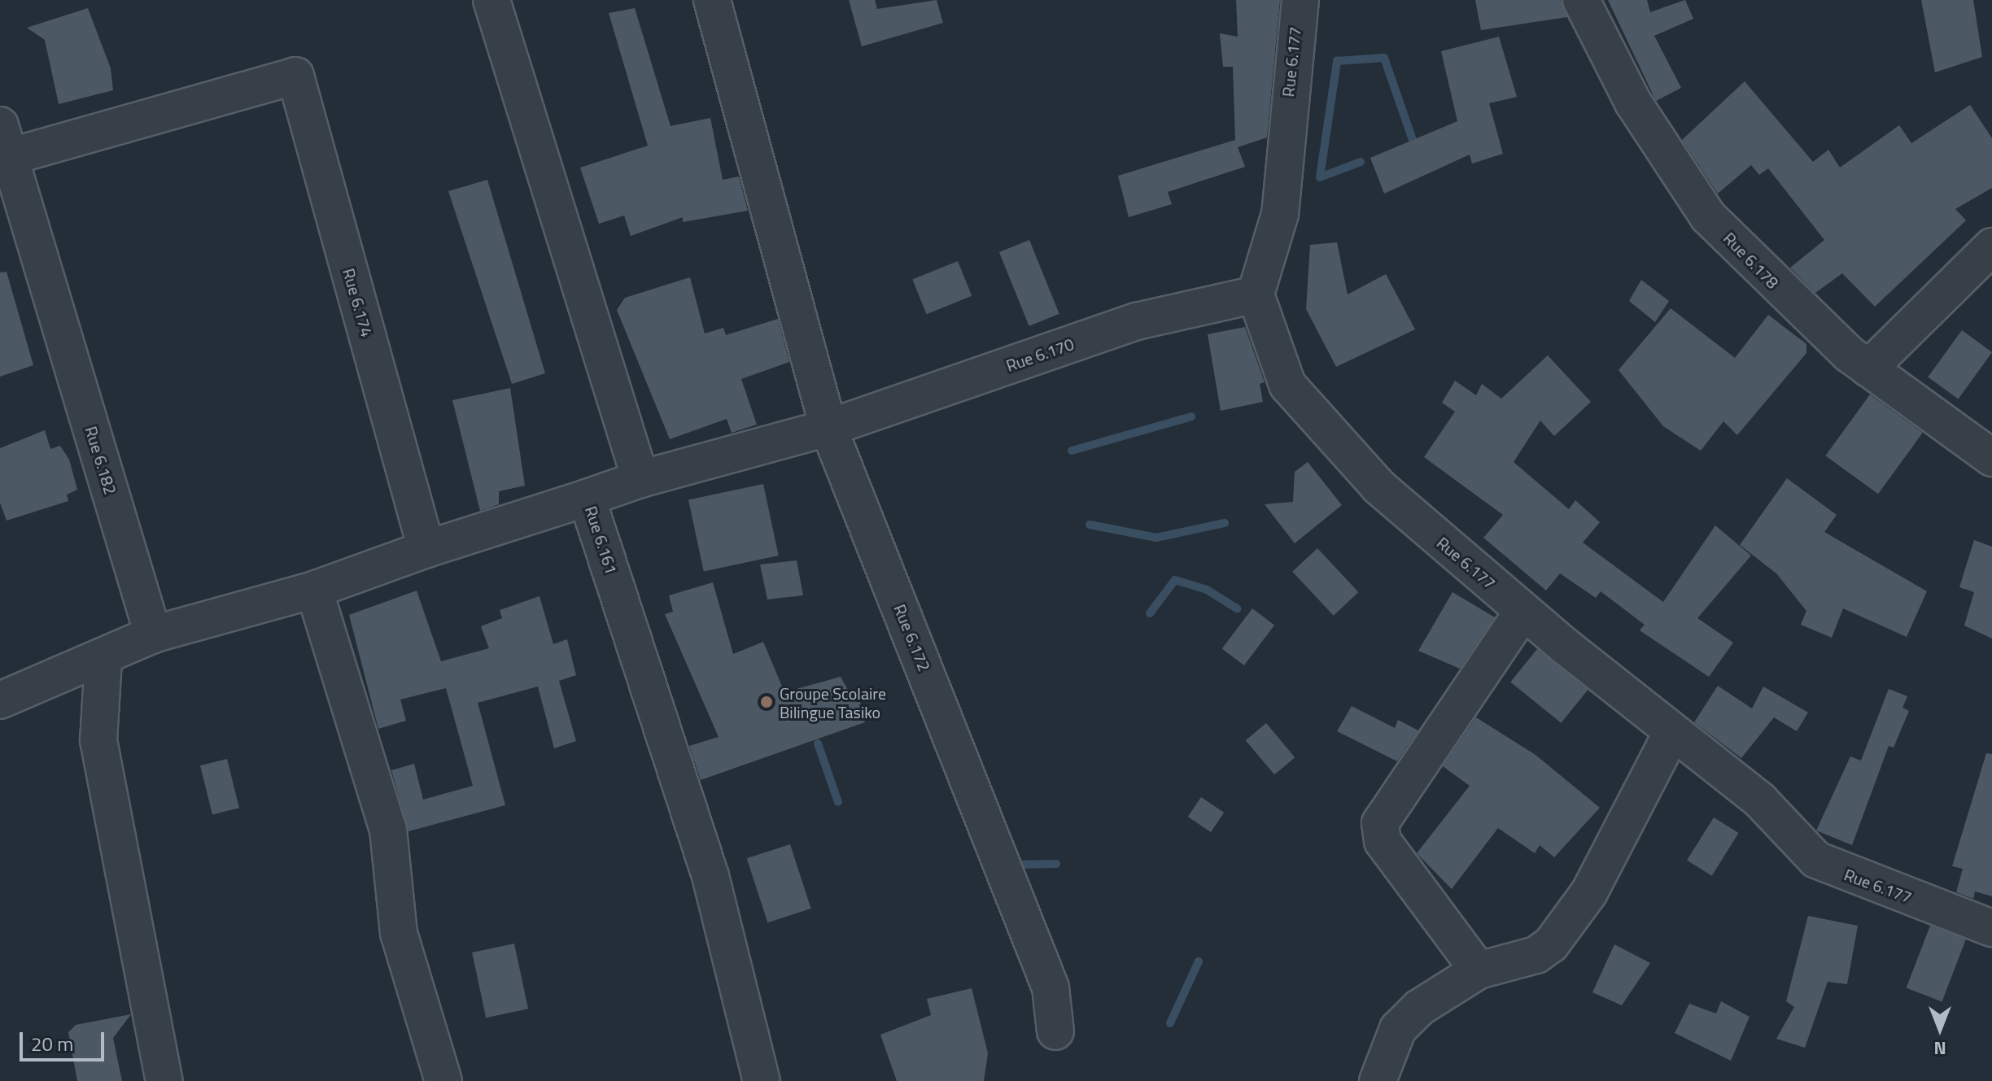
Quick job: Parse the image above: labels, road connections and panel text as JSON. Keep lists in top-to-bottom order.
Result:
{
  "streets": {
    "street": [
      "Rue 6.177",
      "Rue 6.178",
      "Rue 6.174",
      "Rue 6.170",
      "Rue 6.182",
      "Rue 6.161",
      "Rue 6.172"
    ]
  },
  "crossings": [
    ["Rue 6.177", "Rue 6.170"],
    ["Rue 6.174", "Rue 6.182"],
    ["Rue 6.170", "Rue 6.172"]
  ],
  "places": ["Groupe Scolaire Bilingue Tasiko"],
  "scale_bar": "20 m",
  "north": "bottom"
}
